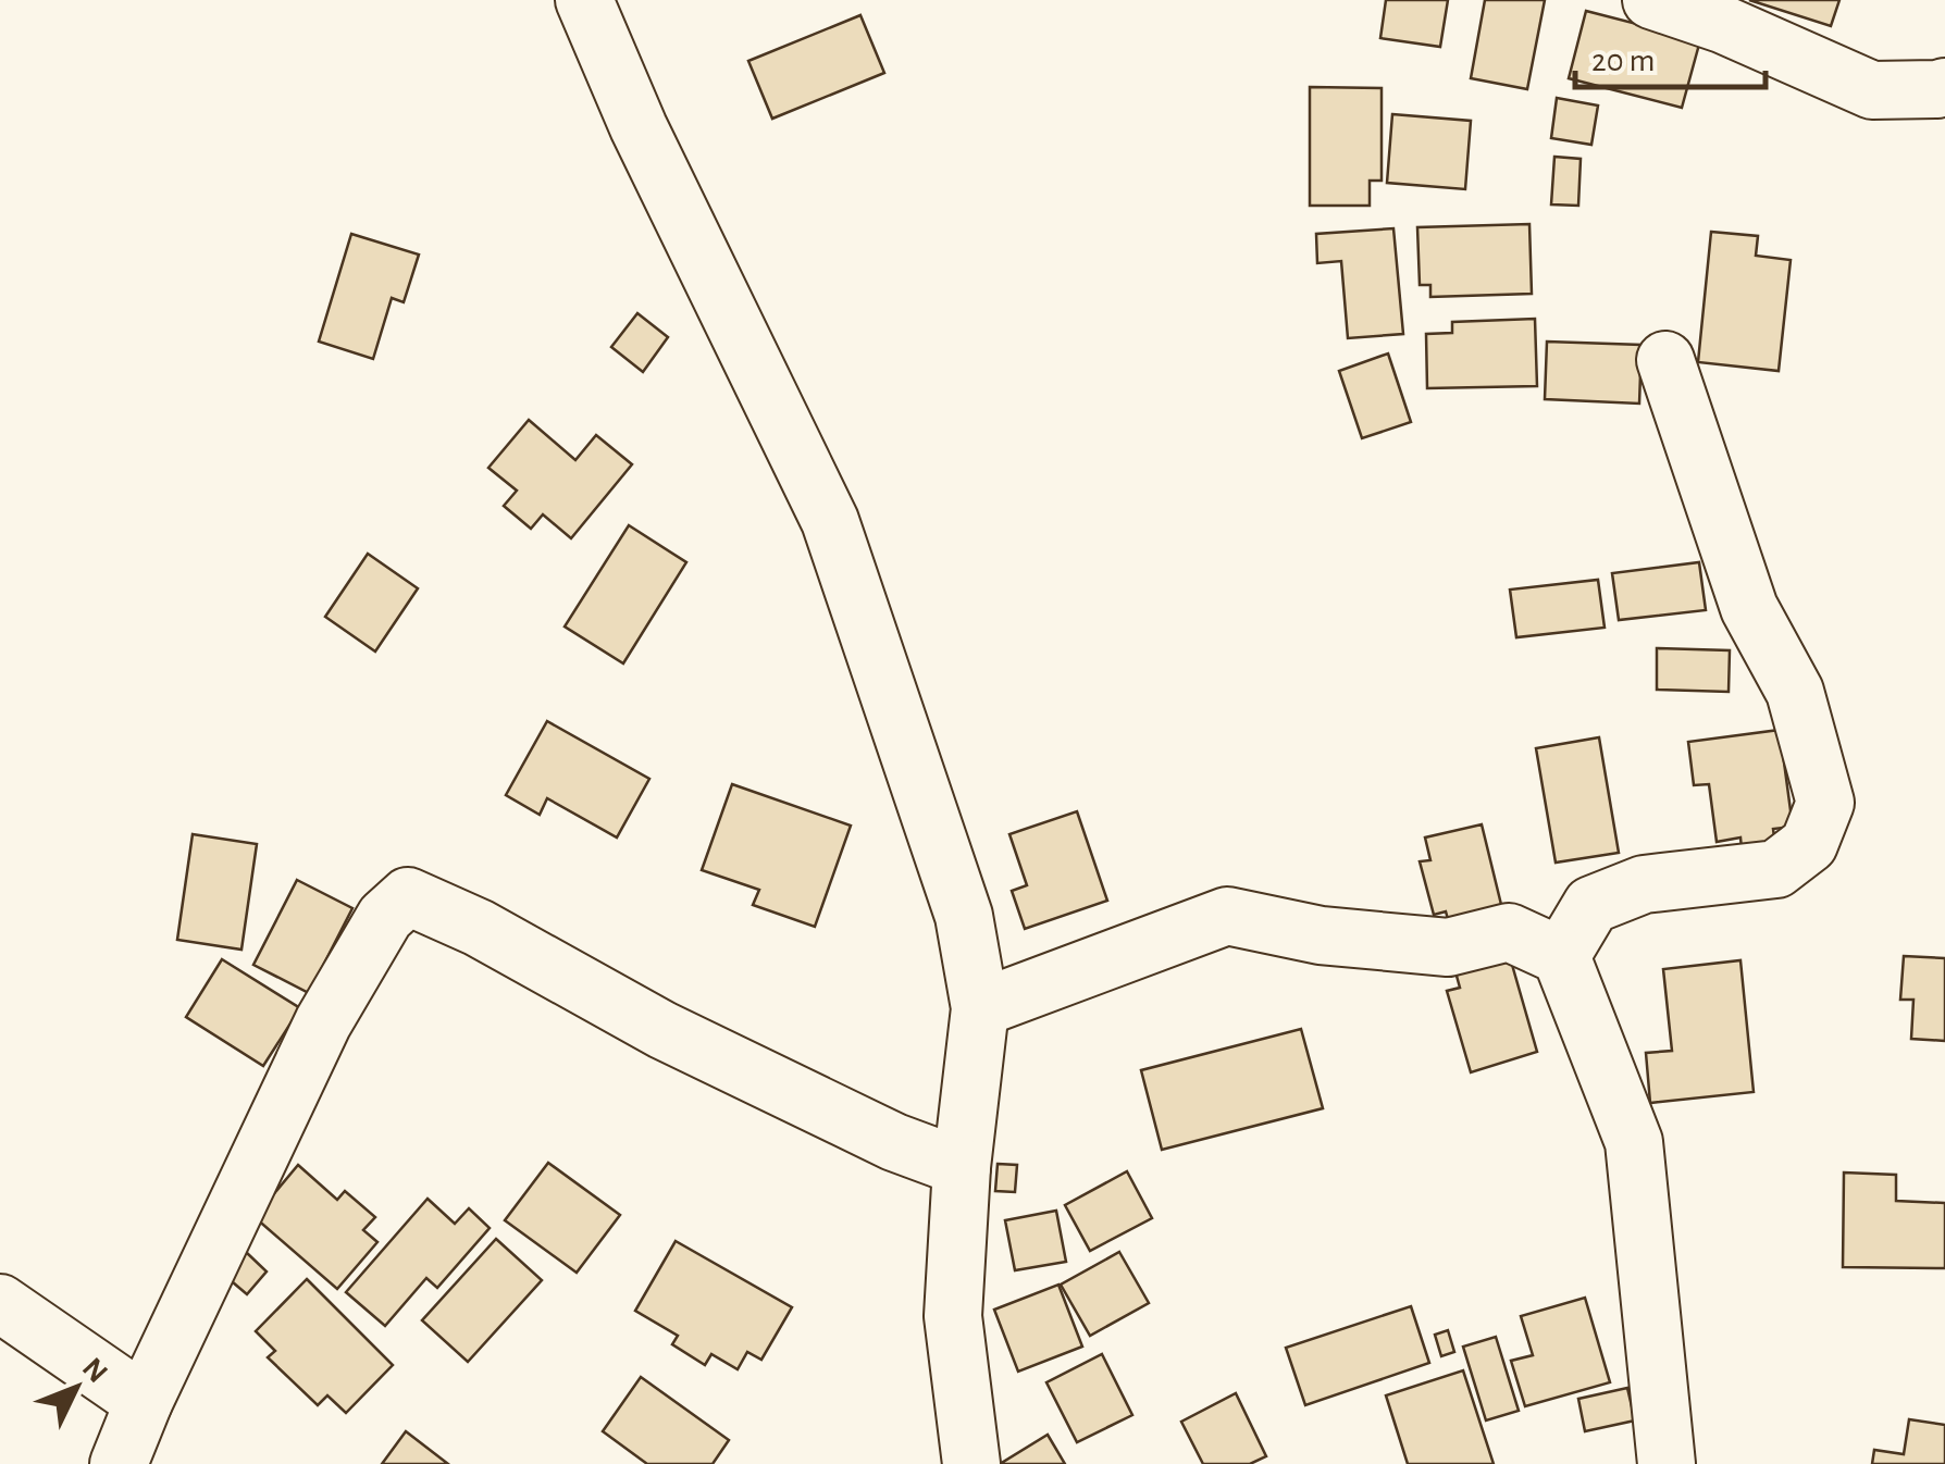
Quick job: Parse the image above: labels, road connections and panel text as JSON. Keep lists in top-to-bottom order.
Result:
{
  "scale_bar": "20 m",
  "north": "top right"
}
